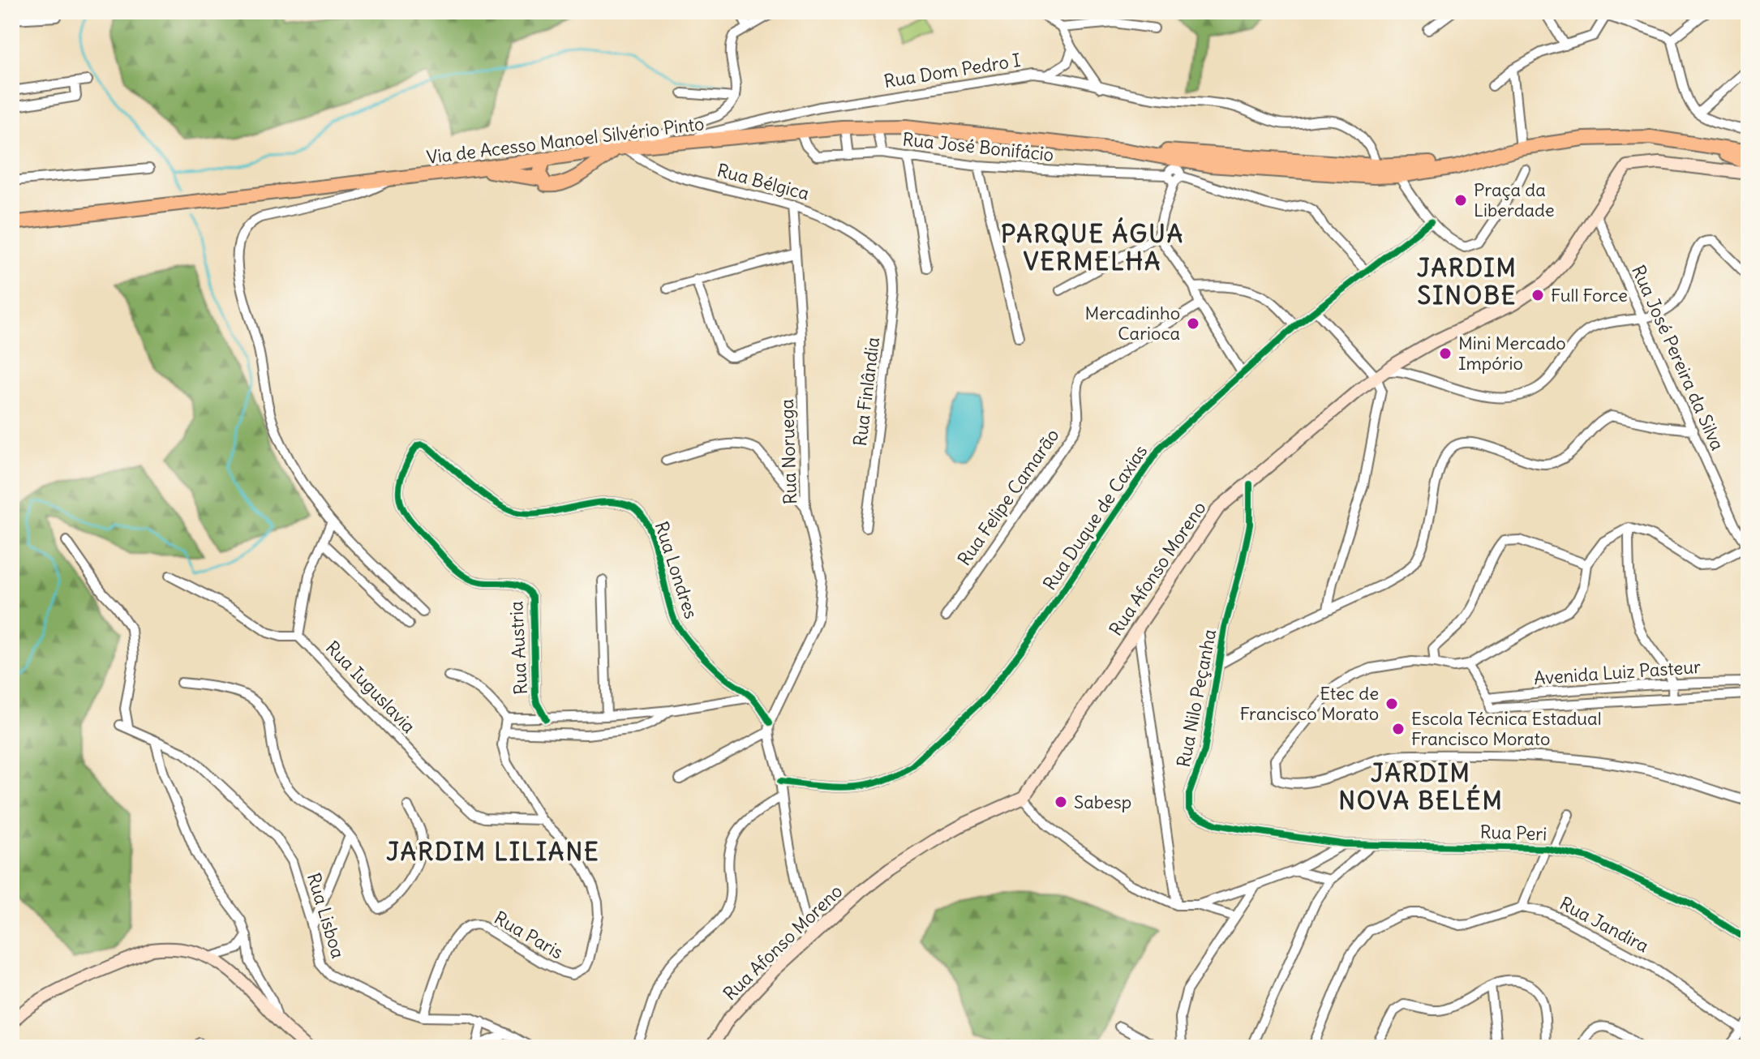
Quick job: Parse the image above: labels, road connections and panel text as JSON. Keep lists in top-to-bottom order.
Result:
{
  "streets": {
    "main road": ["Via de Acesso Manoel Silvério Pinto", "Rua Afonso Moreno"],
    "street": [
      "Rua Dom Pedro I",
      "Rua José Bonifácio",
      "Rua Bélgica",
      "Rua José Pereira da Silva",
      "Rua Finlândia",
      "Rua Noruega",
      "Rua Felipe Camarão",
      "Rua Duque de Caxias",
      "Rua Londres",
      "Rua Austria",
      "Avenida Luiz Pasteur",
      "Rua Iuguslavia",
      "Rua Nilo Peçanha",
      "Rua Peri",
      "Rua Lisboa",
      "Rua Jandira",
      "Rua Paris"
    ]
  },
  "crossings": [
    ["Rua Dom Pedro I", "Via de Acesso Manoel Silvério Pinto"],
    ["Via de Acesso Manoel Silvério Pinto", "Rua José Bonifácio"],
    ["Via de Acesso Manoel Silvério Pinto", "Rua Bélgica"],
    ["Via de Acesso Manoel Silvério Pinto", "Rua Afonso Moreno"],
    ["Rua José Bonifácio", "Rua Duque de Caxias"],
    ["Rua Bélgica", "Rua Finlândia"],
    ["Rua Bélgica", "Rua Noruega"],
    ["Rua José Pereira da Silva", "Rua Afonso Moreno"],
    ["Rua Noruega", "Rua Londres"],
    ["Rua Afonso Moreno", "Rua Nilo Peçanha"],
    ["Rua Londres", "Rua Austria"],
    ["Rua Iuguslavia", "Rua Paris"],
    ["Rua Nilo Peçanha", "Rua Peri"],
    ["Rua Lisboa", "Rua Paris"]
  ],
  "districts": [
    "PARQUE ÁGUA VERMELHA",
    "JARDIM SINOBE",
    "JARDIM NOVA BELÉM",
    "JARDIM LILIANE"
  ],
  "places": [
    "Praça da Liberdade",
    "Full Force",
    "Mercadinho Carioca",
    "Mini Mercado Impório",
    "Etec de Francisco Morato",
    "Escola Técnica Estadual Francisco Morato",
    "Sabesp"
  ]
}
